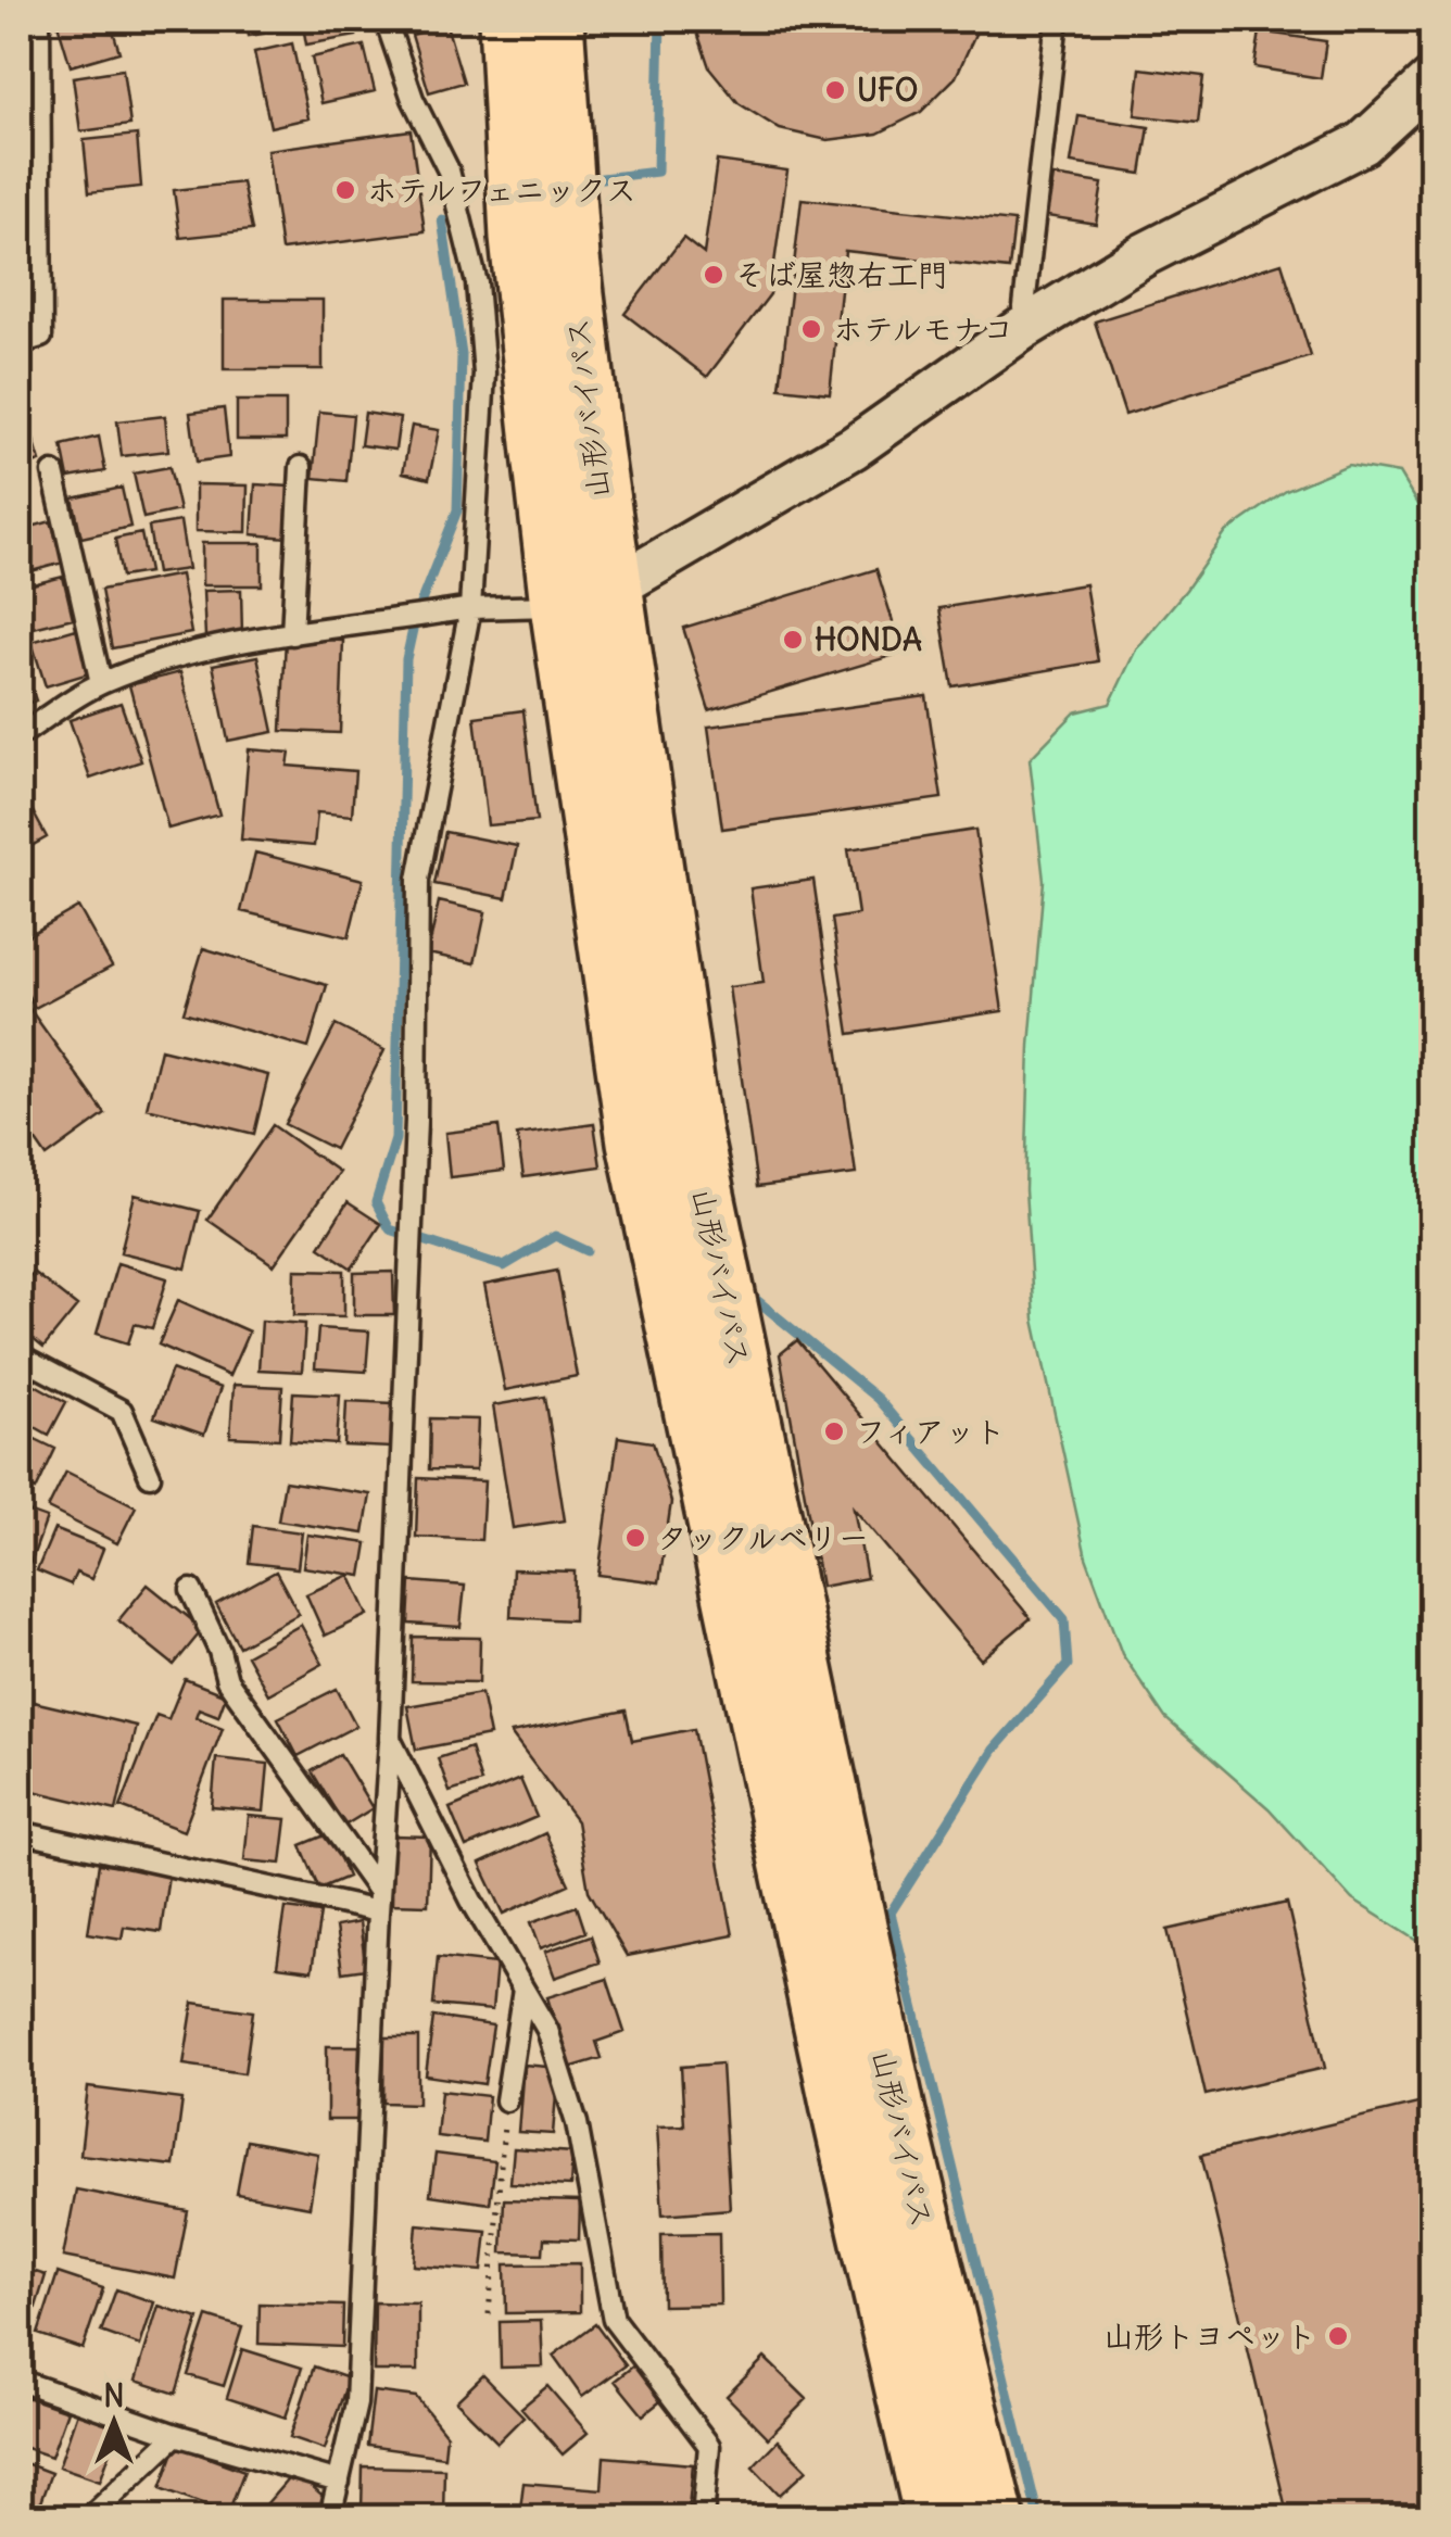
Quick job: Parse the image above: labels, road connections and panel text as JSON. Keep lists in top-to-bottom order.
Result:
{
  "streets": {
    "highway": ["山形バイパス"]
  },
  "places": [
    "UFO",
    "ホテルフェニックス",
    "そば屋惣右工門",
    "ホテルモナコ",
    "HONDA",
    "フィアット",
    "タックルベリー",
    "山形トヨペット"
  ],
  "north": "top"
}
